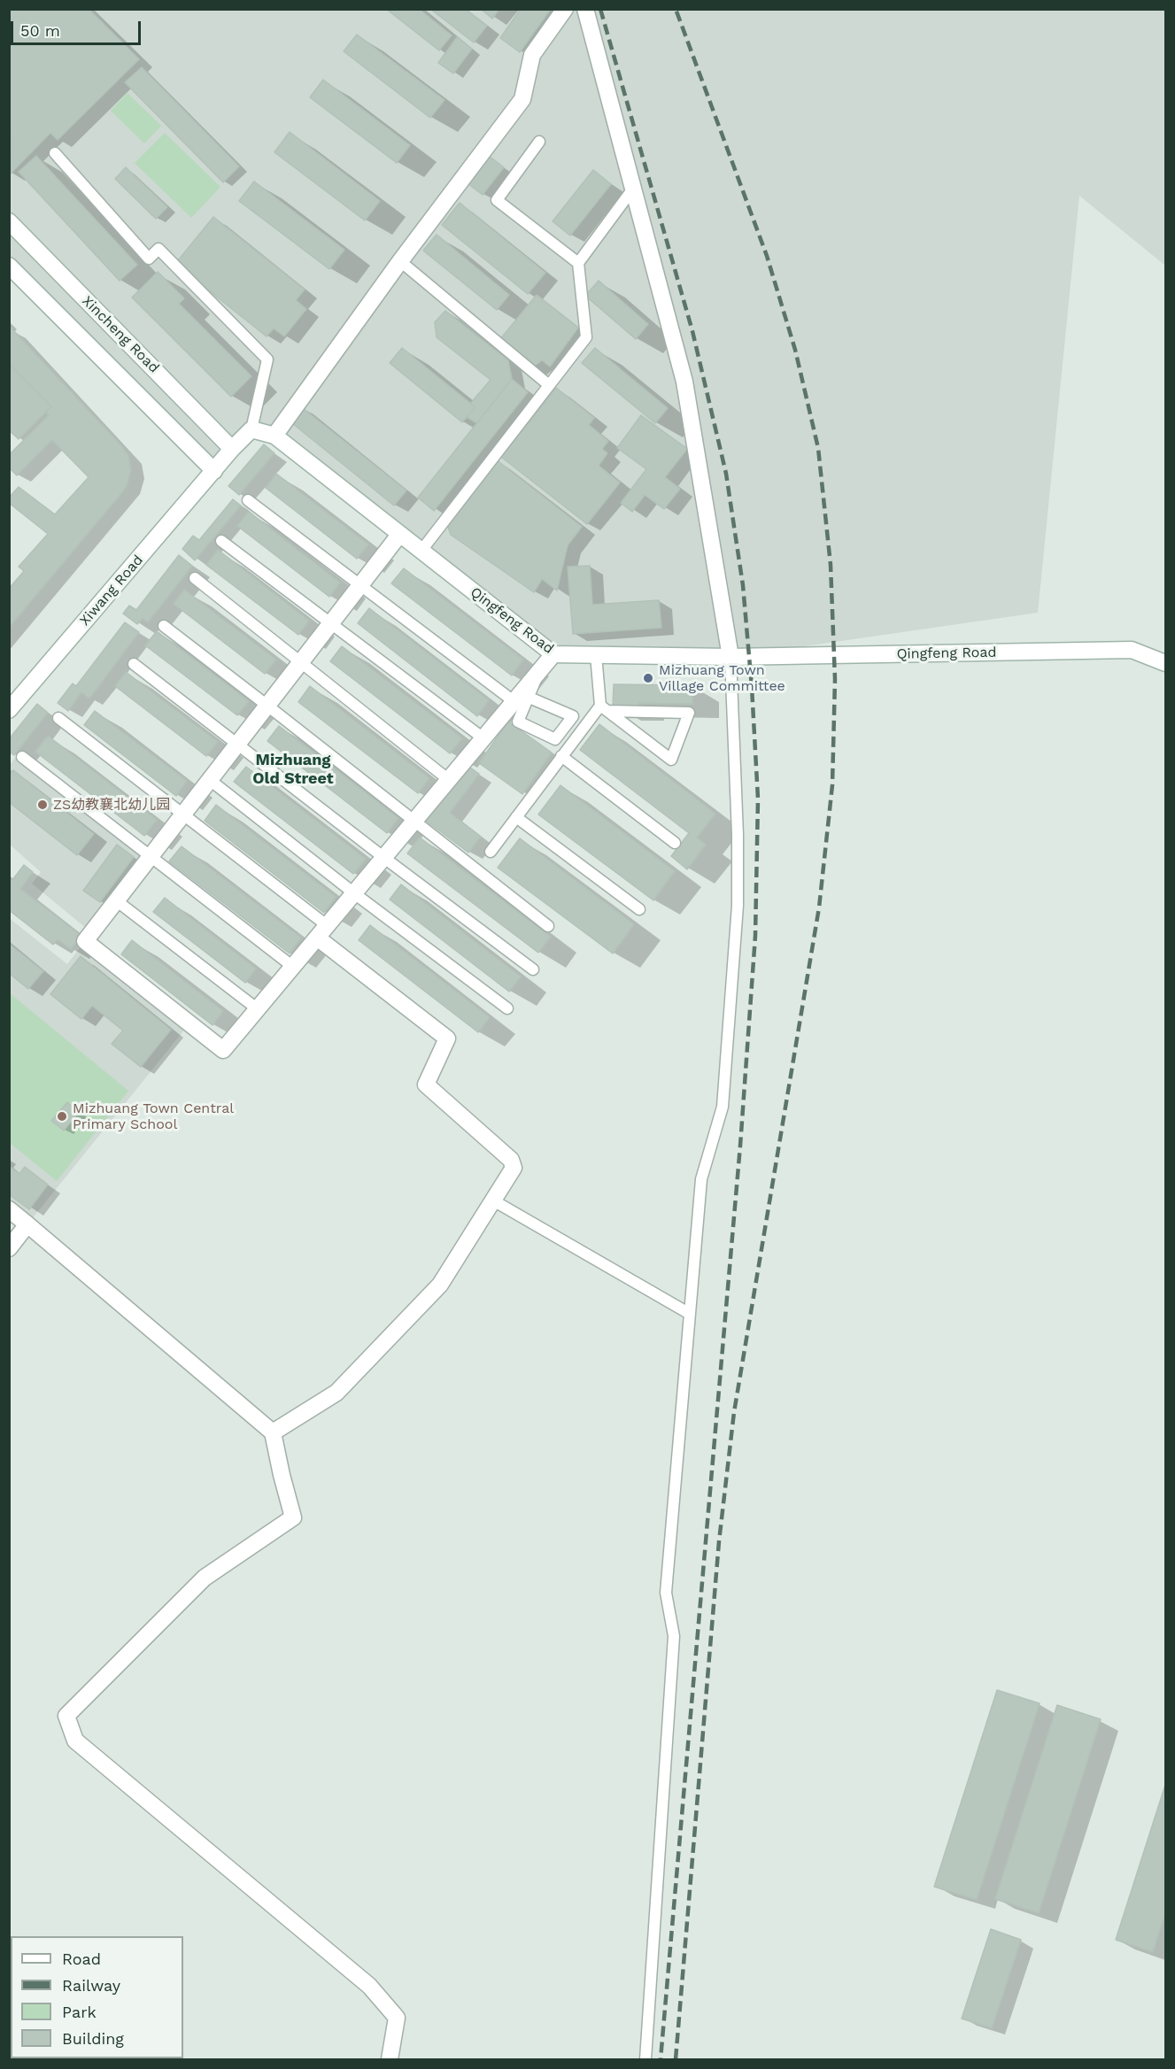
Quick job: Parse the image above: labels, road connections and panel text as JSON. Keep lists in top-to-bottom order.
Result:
{
  "streets": {
    "street": ["Xincheng Road", "Xiwang Road", "Qingfeng Road"]
  },
  "crossings": [
    ["Xincheng Road", "Xiwang Road"]
  ],
  "districts": ["Mizhuang Old Street"],
  "places": ["Mizhuang Town Village Committee", "ZS幼教襄北幼儿园", "Mizhuang Town Central Primary School"],
  "legend": [
    "Road",
    "Railway",
    "Park",
    "Building"
  ],
  "scale_bar": "50 m"
}
